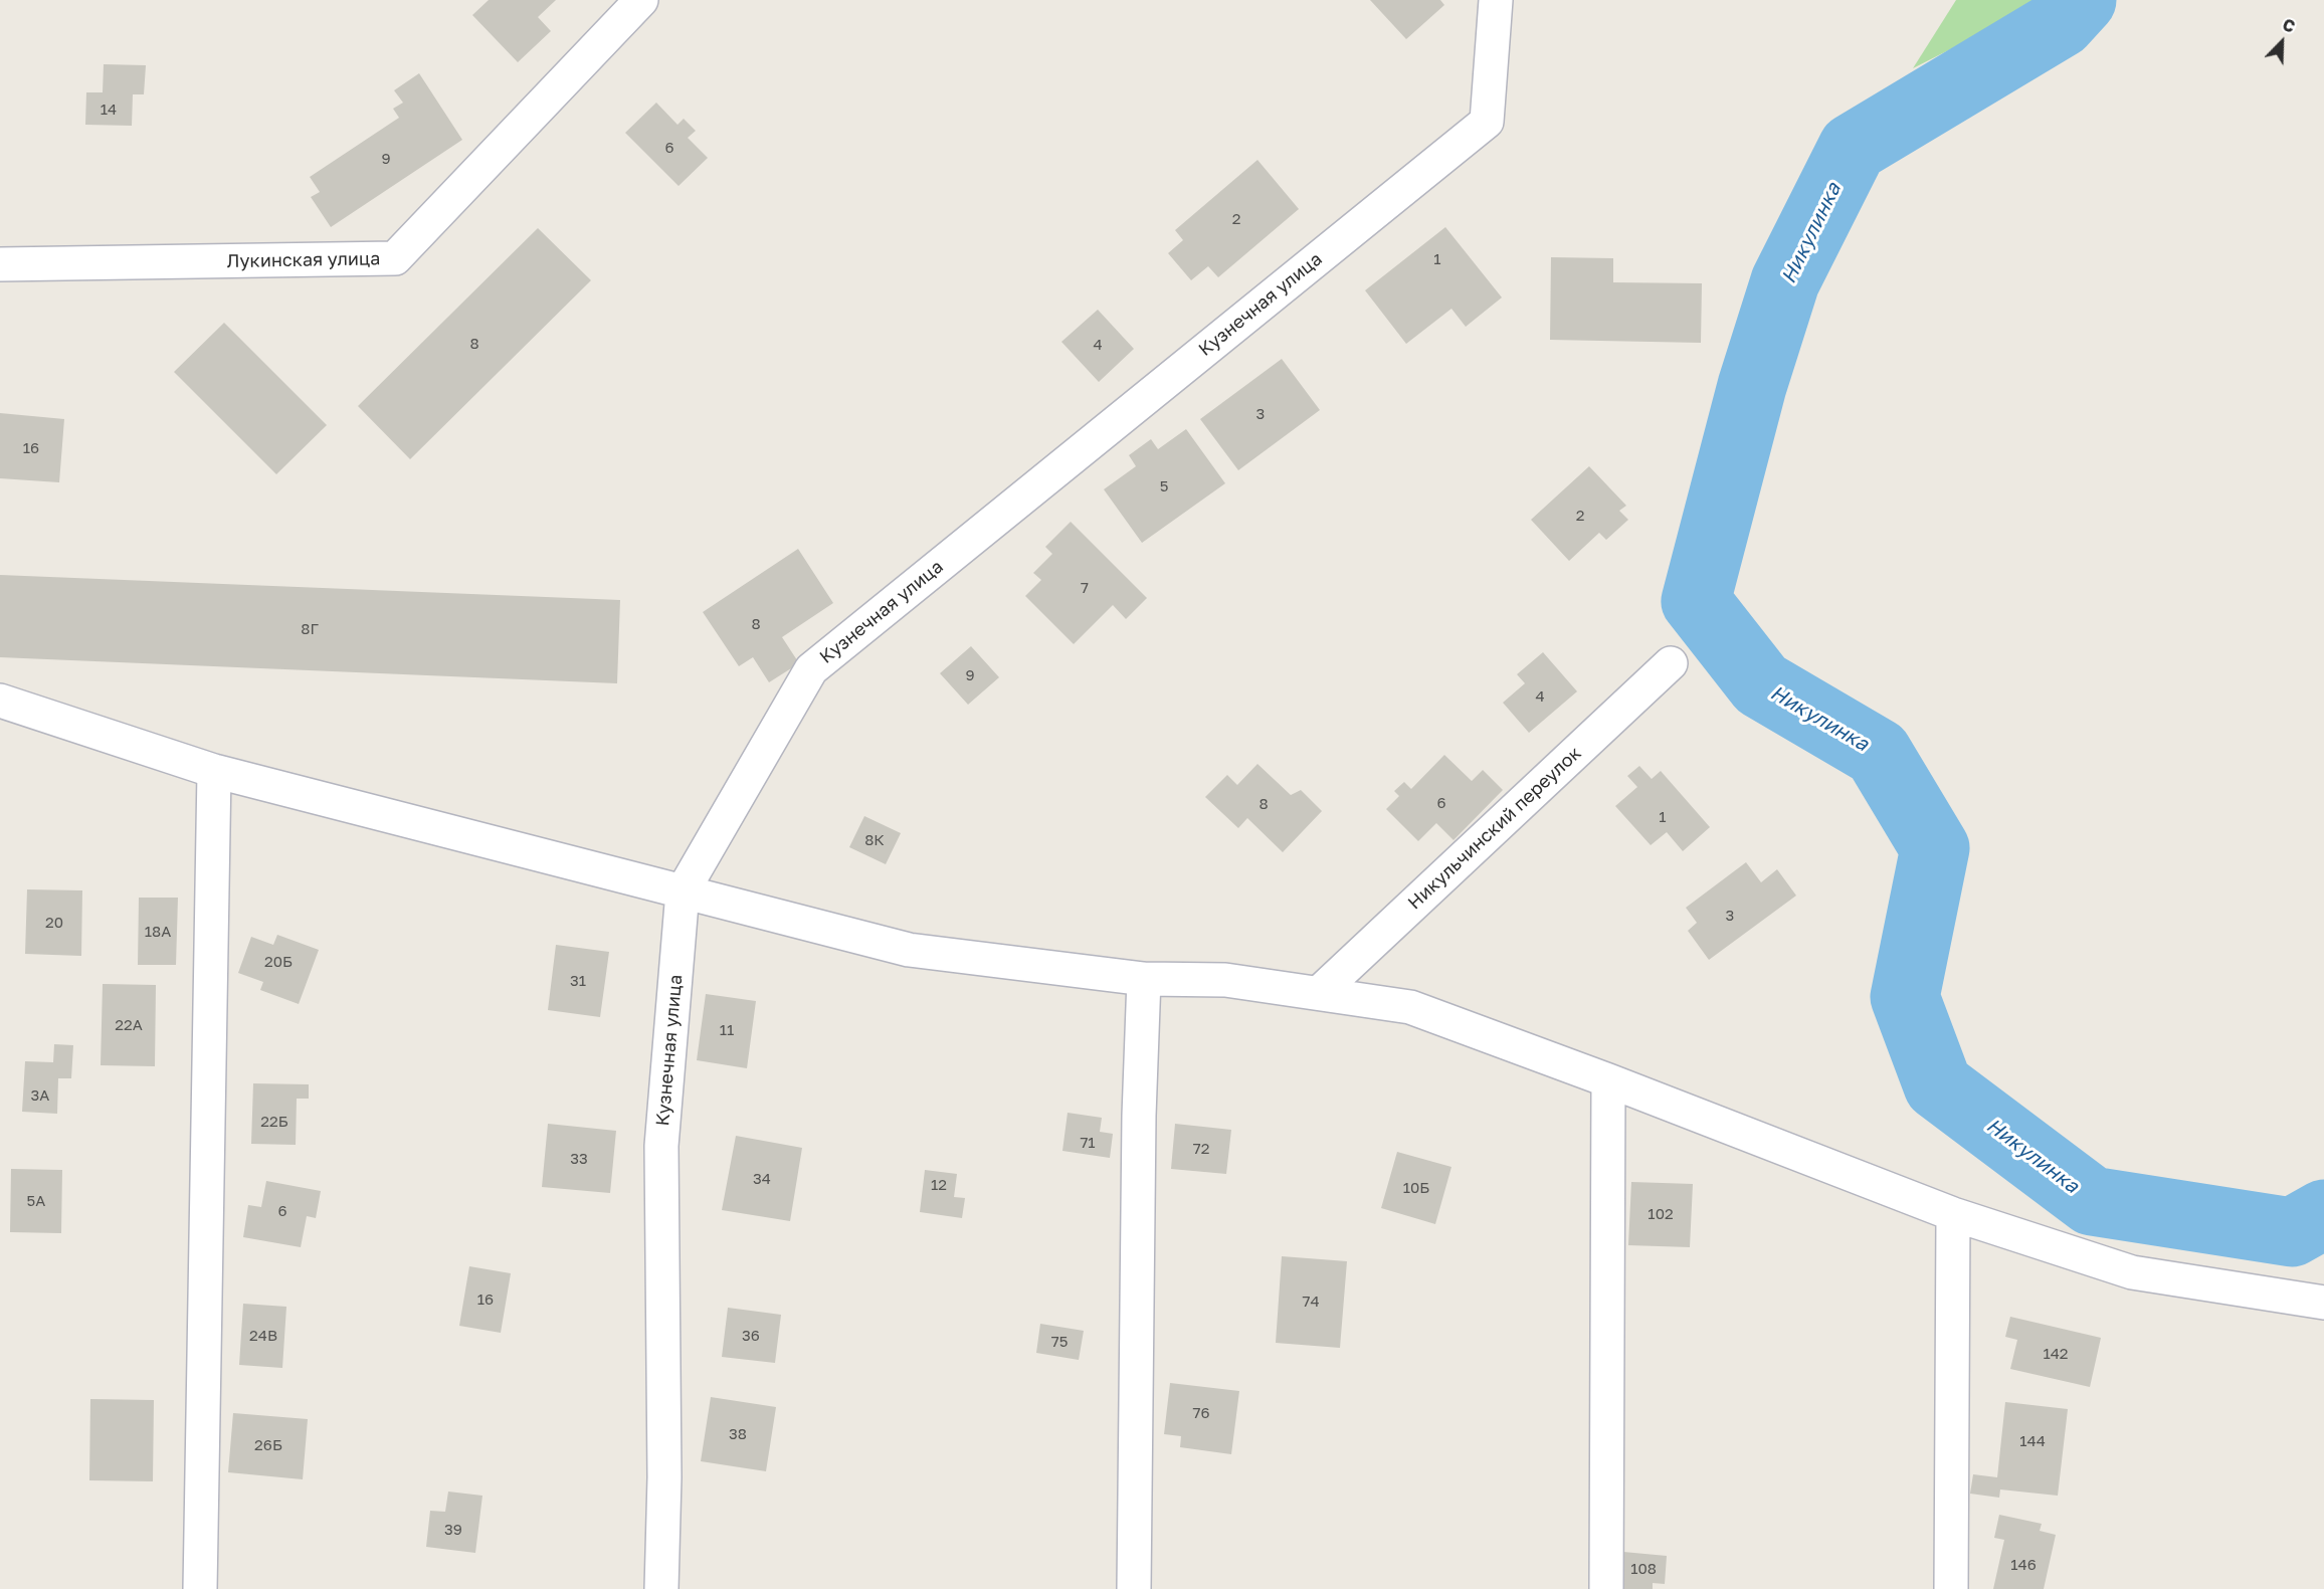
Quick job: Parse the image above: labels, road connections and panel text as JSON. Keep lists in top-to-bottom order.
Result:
{
  "streets": {
    "street": ["Лукинская улица", "Кузнечная улица", "Никульчинский переулок"]
  },
  "water": ["Никулинка"],
  "house_numbers": [
    "14",
    "6",
    "9",
    "2",
    "1",
    "8",
    "4",
    "3",
    "16",
    "5",
    "2",
    "7",
    "8",
    "8Г",
    "9",
    "4",
    "6",
    "8",
    "1",
    "8К",
    "3",
    "20",
    "18А",
    "20Б",
    "31",
    "22А",
    "11",
    "3А",
    "22Б",
    "71",
    "72",
    "33",
    "34",
    "12",
    "10Б",
    "5А",
    "6",
    "102",
    "16",
    "74",
    "24В",
    "36",
    "75",
    "142",
    "76",
    "38",
    "144",
    "26Б",
    "39",
    "146",
    "108"
  ],
  "north": "top right"
}
